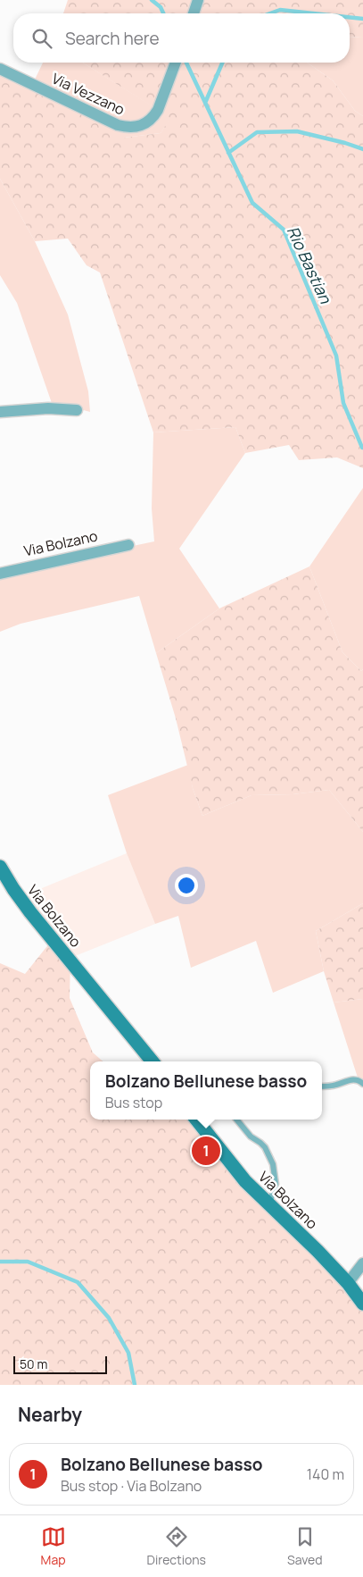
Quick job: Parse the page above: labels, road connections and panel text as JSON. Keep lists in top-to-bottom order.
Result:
{
  "streets": {
    "street": ["Via Vezzano", "Via Bolzano"]
  },
  "water": ["Rio Bastian"],
  "scale_bar": "50 m",
  "page": {
    "search": "Search here",
    "popup": ["Bolzano Bellunese basso", "Bus stop"],
    "pins": "1",
    "scale": "50 m",
    "heading": "Nearby",
    "list": [
      {
        "mark": "1",
        "name": "Bolzano Bellunese basso",
        "note": "Bus stop · Via Bolzano",
        "value": "140 m"
      }
    ],
    "nav": ["Map", "Directions", "Saved"]
  }
}
